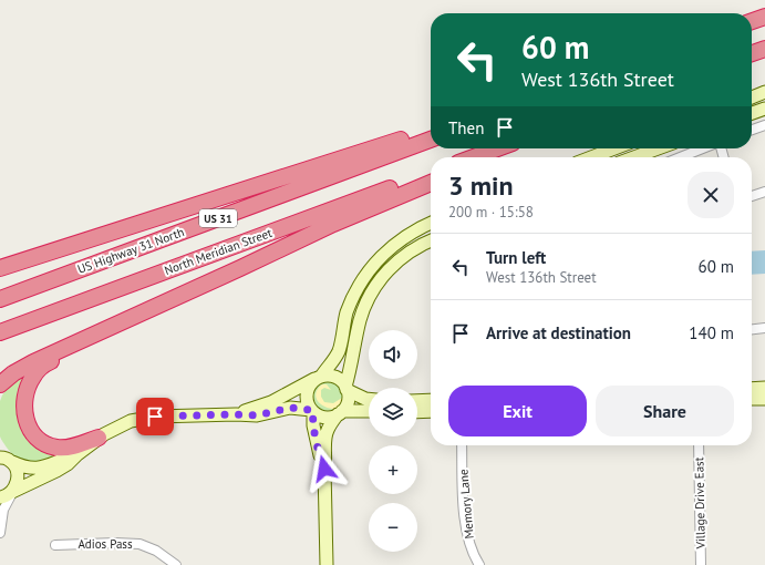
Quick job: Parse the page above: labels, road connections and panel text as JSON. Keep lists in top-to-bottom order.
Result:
{
  "streets": {
    "highway": ["US 31", "US Highway 31 North", "North Meridian Street"],
    "street": ["Village Drive East", "Memory Lane", "Adios Pass"]
  },
  "page": {
    "turn": ["60 m", "West 136th Street"],
    "then": "Then",
    "heading": ["3 min", "200 m · 15:58"],
    "list": [
      {
        "name": "Turn left",
        "note": "West 136th Street",
        "value": "60 m"
      },
      {
        "name": "Arrive at destination",
        "value": "140 m"
      }
    ],
    "map_buttons": ["+", "−"],
    "buttons": ["Exit", "Share"]
  }
}
